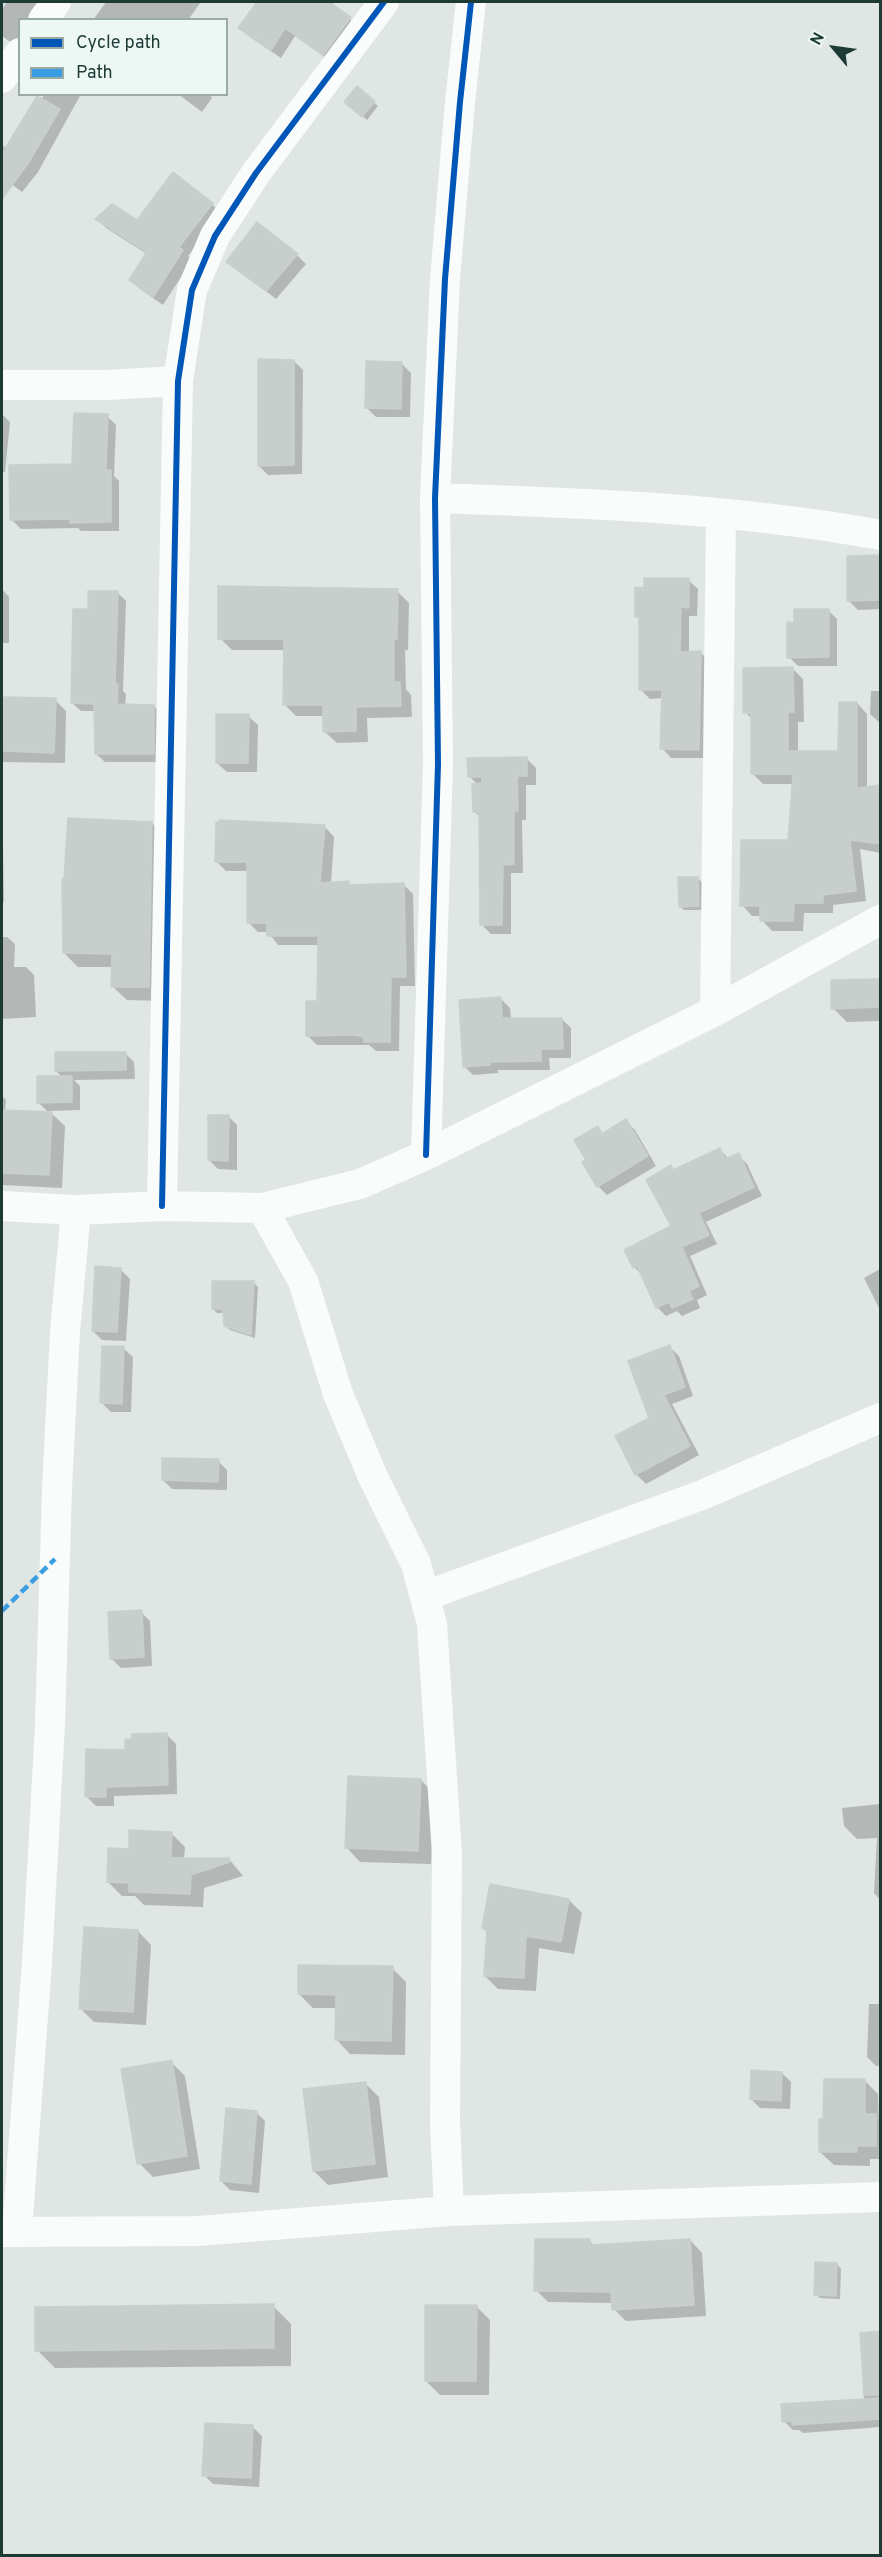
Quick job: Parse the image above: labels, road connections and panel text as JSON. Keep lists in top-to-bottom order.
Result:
{
  "legend": ["Cycle path", "Path"],
  "north": "top left"
}
